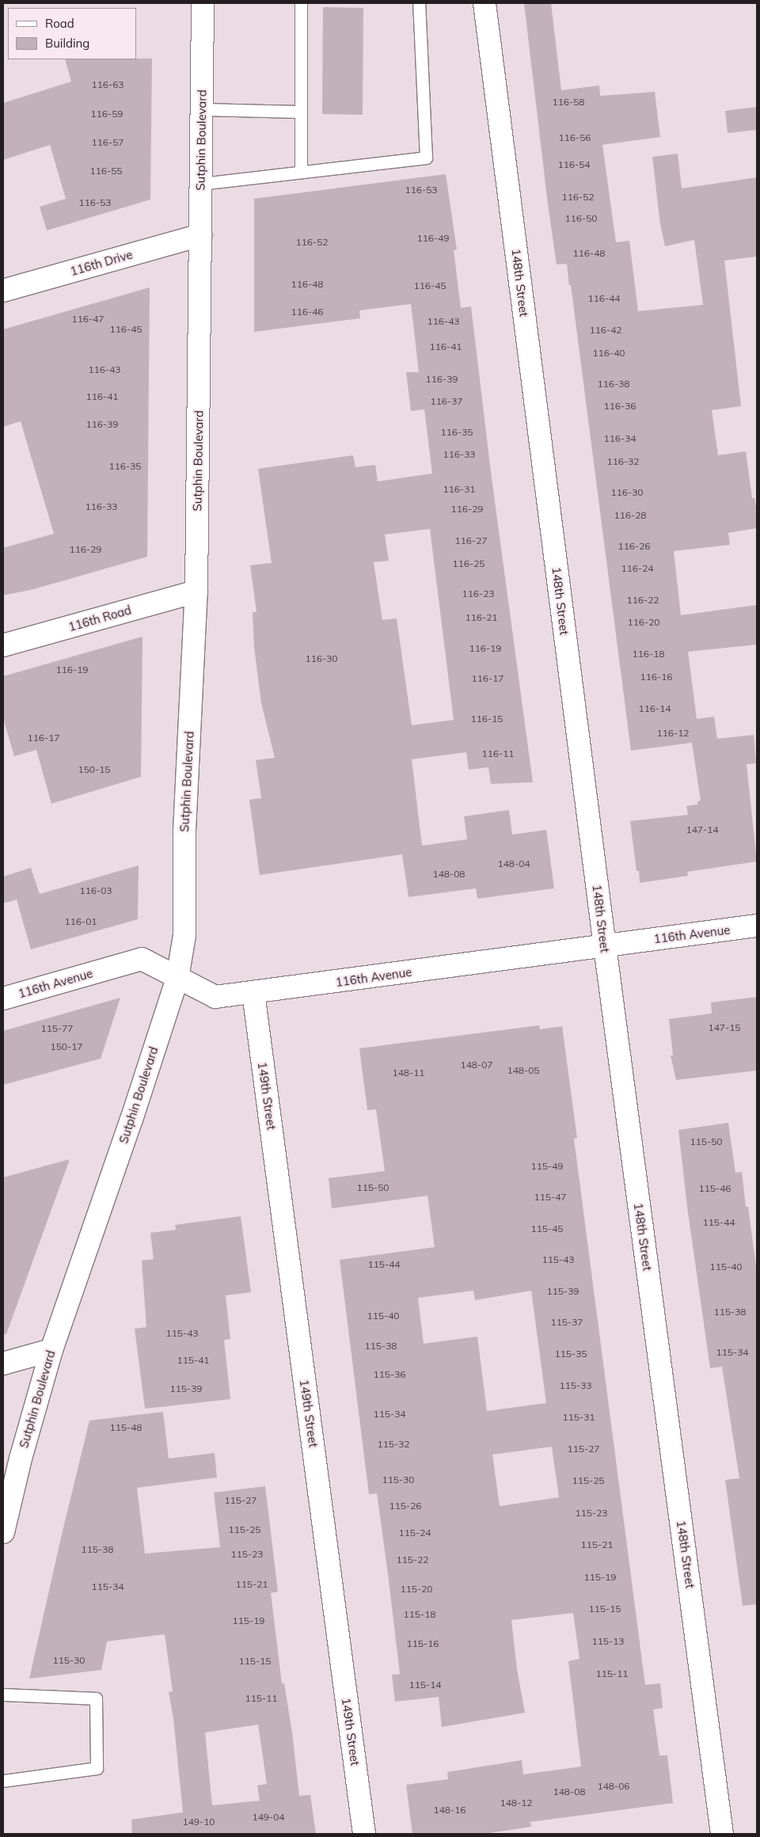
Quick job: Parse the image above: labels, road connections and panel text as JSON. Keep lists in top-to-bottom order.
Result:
{
  "streets": {
    "street": [
      "Sutphin Boulevard",
      "116th Drive",
      "148th Street",
      "116th Road",
      "116th Avenue",
      "149th Street"
    ]
  },
  "crossings": [
    ["Sutphin Boulevard", "116th Drive"],
    ["Sutphin Boulevard", "116th Road"],
    ["Sutphin Boulevard", "116th Avenue"],
    ["148th Street", "116th Avenue"],
    ["116th Avenue", "149th Street"]
  ],
  "house_numbers": [
    "116-63",
    "116-58",
    "116-59",
    "116-56",
    "116-57",
    "116-54",
    "116-55",
    "116-53",
    "116-52",
    "116-53",
    "116-50",
    "116-49",
    "116-52",
    "116-48",
    "116-48",
    "116-45",
    "116-44",
    "116-46",
    "116-47",
    "116-43",
    "116-45",
    "116-42",
    "116-41",
    "116-40",
    "116-43",
    "116-39",
    "116-38",
    "116-41",
    "116-37",
    "116-36",
    "116-39",
    "116-35",
    "116-34",
    "116-33",
    "116-32",
    "116-35",
    "116-31",
    "116-30",
    "116-33",
    "116-29",
    "116-28",
    "116-27",
    "116-26",
    "116-29",
    "116-25",
    "116-24",
    "116-23",
    "116-22",
    "116-21",
    "116-20",
    "116-19",
    "116-18",
    "116-30",
    "116-19",
    "116-16",
    "116-17",
    "116-14",
    "116-15",
    "116-12",
    "116-17",
    "116-11",
    "150-15",
    "147-14",
    "148-04",
    "148-08",
    "116-03",
    "116-01",
    "147-15",
    "115-77",
    "150-17",
    "148-07",
    "148-05",
    "148-11",
    "115-50",
    "115-49",
    "115-50",
    "115-46",
    "115-47",
    "115-44",
    "115-45",
    "115-43",
    "115-44",
    "115-40",
    "115-39",
    "115-38",
    "115-40",
    "115-37",
    "115-43",
    "115-38",
    "115-34",
    "115-35",
    "115-41",
    "115-36",
    "115-33",
    "115-39",
    "115-34",
    "115-31",
    "115-48",
    "115-32",
    "115-27",
    "115-30",
    "115-25",
    "115-27",
    "115-26",
    "115-23",
    "115-25",
    "115-24",
    "115-21",
    "115-38",
    "115-23",
    "115-22",
    "115-19",
    "115-21",
    "115-34",
    "115-20",
    "115-15",
    "115-18",
    "115-19",
    "115-13",
    "115-16",
    "115-30",
    "115-15",
    "115-11",
    "115-14",
    "115-11",
    "148-06",
    "148-08",
    "148-12",
    "148-16",
    "149-04",
    "149-10"
  ],
  "legend": ["Road", "Building"]
}
